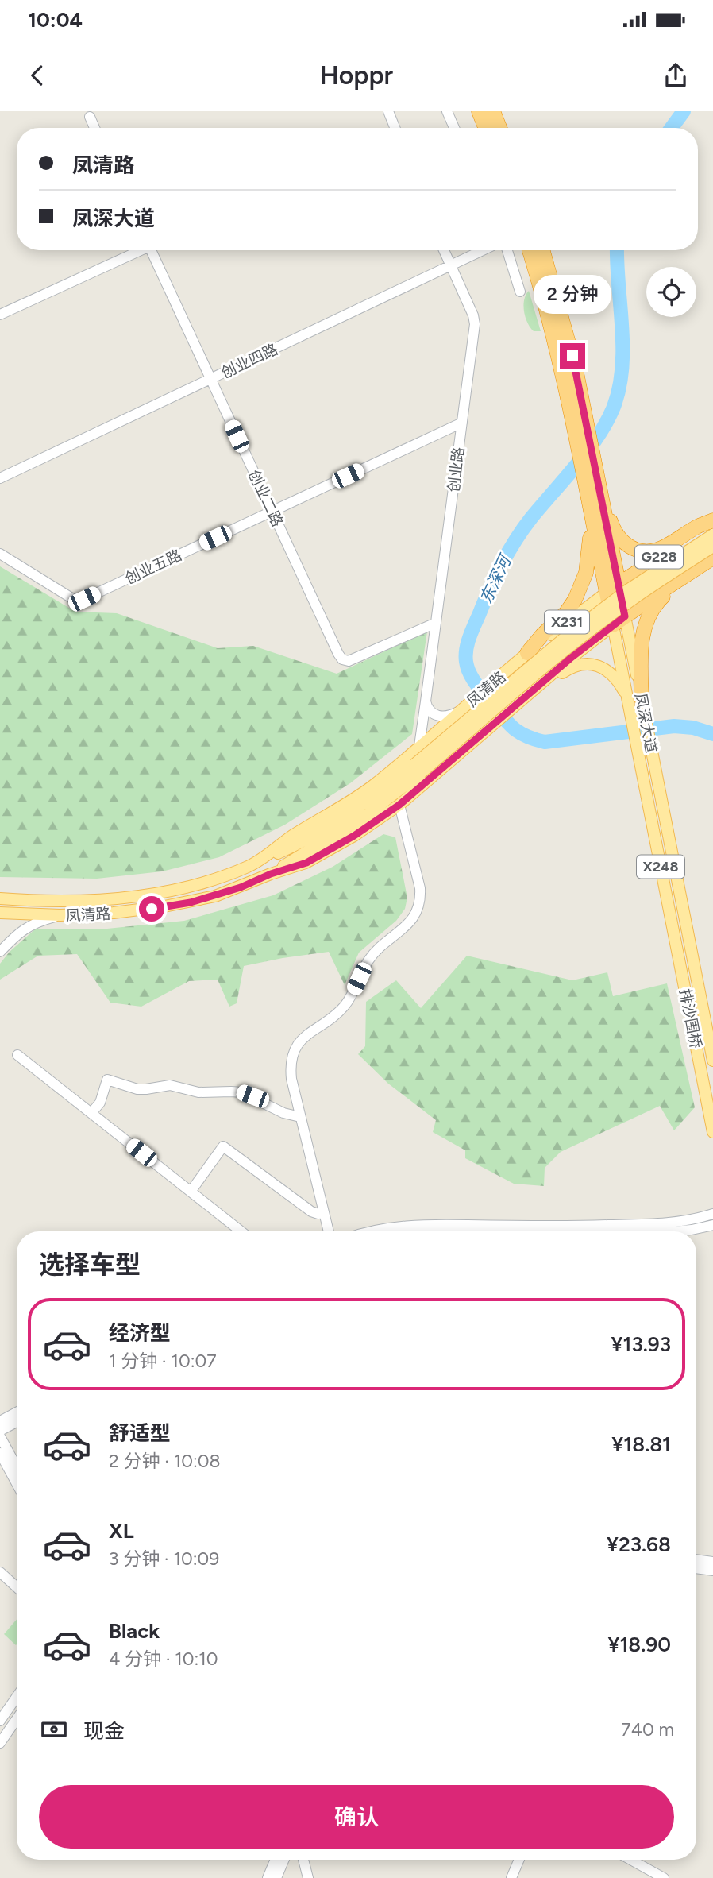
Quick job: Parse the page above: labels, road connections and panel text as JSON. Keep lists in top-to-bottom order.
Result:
{
  "streets": {
    "highway": ["G228", "凤清路", "凤深大道"],
    "main road": ["X231", "X248", "排沙围桥"],
    "street": [
      "创业四路",
      "创业路",
      "创业二路",
      "创业五路"
    ]
  },
  "crossings": [
    ["创业四路", "创业路"],
    ["创业四路", "创业二路"],
    ["创业路", "创业二路"],
    ["创业路", "创业五路"],
    ["创业路", "凤清路"],
    ["创业二路", "创业五路"],
    ["G228", "凤清路"],
    ["G228", "凤深大道"],
    ["凤清路", "凤深大道"],
    ["凤深大道", "排沙围桥"]
  ],
  "water": ["东深河"],
  "page": {
    "status": "10:04",
    "header": "Hoppr",
    "banner": ["凤清路", "凤深大道"],
    "bubble": "2 分钟",
    "heading": "选择车型",
    "list": [
      {
        "name": "经济型",
        "note": "1 分钟 · 10:07",
        "value": "¥13.93"
      },
      {
        "name": "舒适型",
        "note": "2 分钟 · 10:08",
        "value": "¥18.81"
      },
      {
        "name": "XL",
        "note": "3 分钟 · 10:09",
        "value": "¥23.68"
      },
      {
        "name": "Black",
        "note": "4 分钟 · 10:10",
        "value": "¥18.90"
      }
    ],
    "pay": ["现金", "740 m"],
    "buttons": "确认"
  }
}
